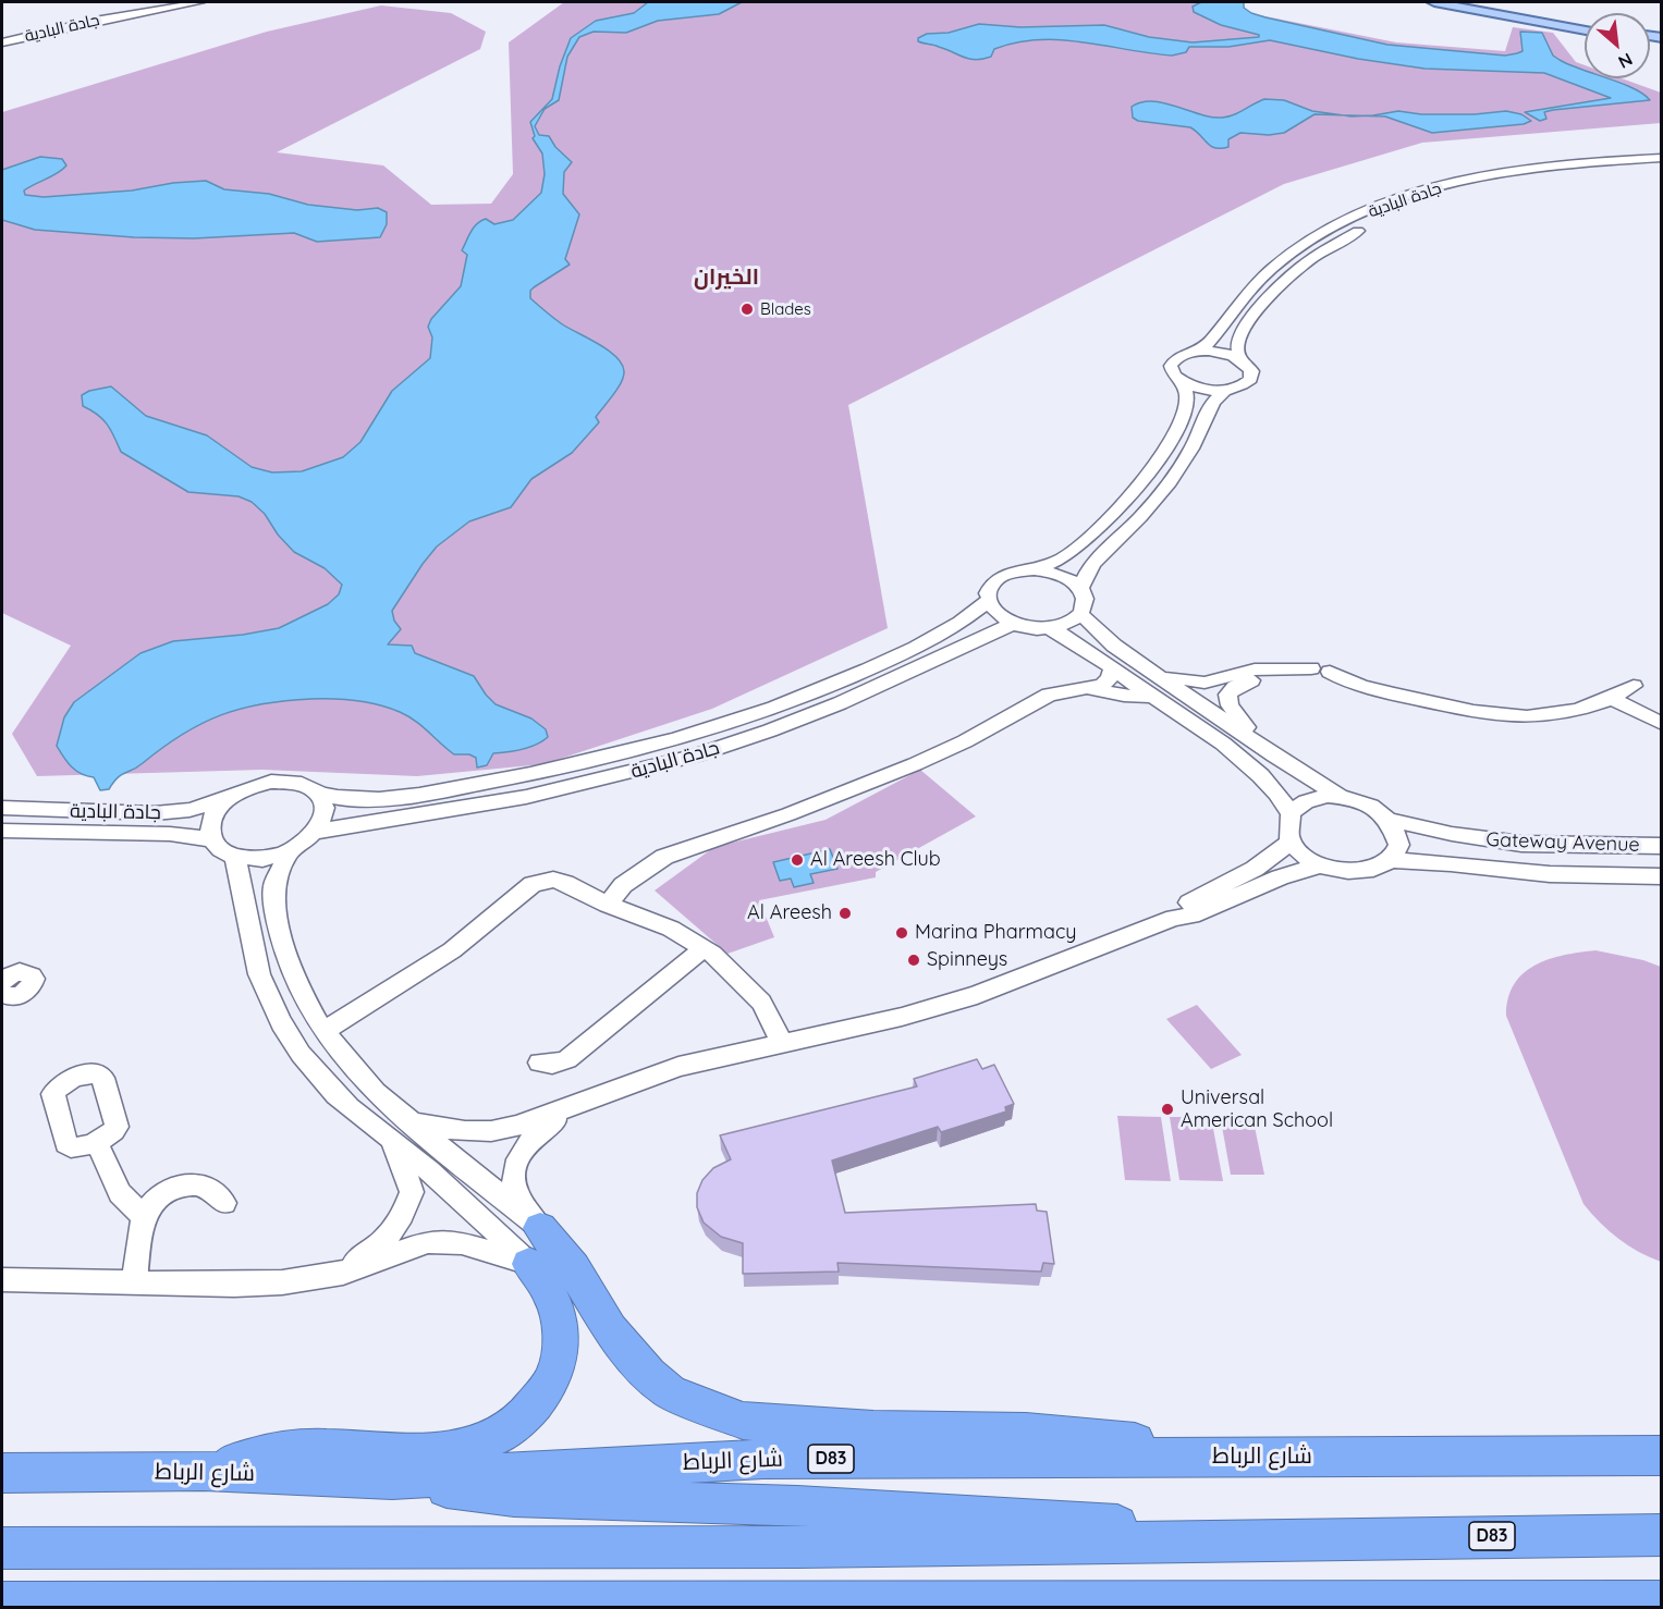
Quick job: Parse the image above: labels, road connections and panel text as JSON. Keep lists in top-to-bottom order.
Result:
{
  "streets": {
    "highway": ["شارع الرباط", "D83"],
    "street": ["جادة البادية", "Gateway Avenue"]
  },
  "districts": ["الخيران"],
  "places": [
    "Blades",
    "Al Areesh Club",
    "Al Areesh",
    "Marina Pharmacy",
    "Spinneys",
    "Universal American School"
  ],
  "north": "bottom right"
}
